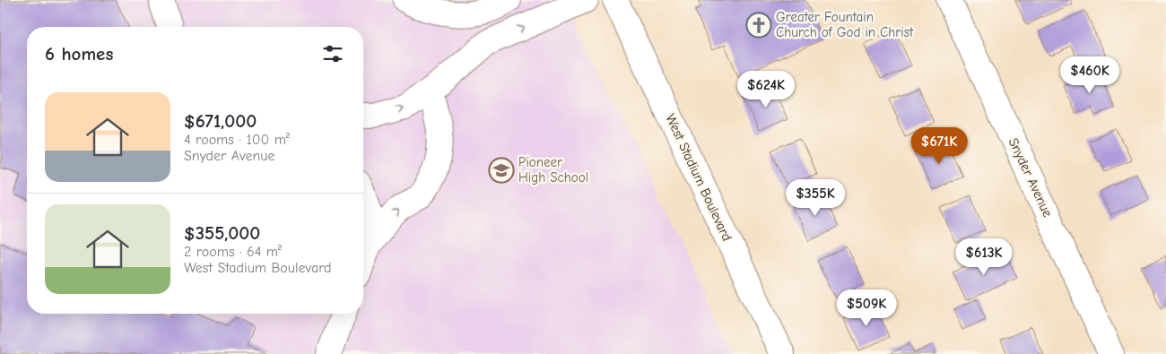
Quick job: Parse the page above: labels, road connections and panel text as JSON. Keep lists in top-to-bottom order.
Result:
{
  "streets": {
    "main road": ["West Stadium Boulevard", "Snyder Avenue"]
  },
  "places": {
    "church": ["Greater Fountain Church of God in Christ"],
    "school or university": ["Pioneer High School"]
  },
  "page": {
    "heading": "6 homes",
    "price": [
      "$460K",
      "$624K",
      "$671K",
      "$355K",
      "$613K",
      "$509K"
    ],
    "list": [
      {
        "name": "$671,000",
        "note": "4 rooms · 100 m² · Snyder Avenue"
      },
      {
        "name": "$355,000",
        "note": "2 rooms · 64 m² · West Stadium Boulevard"
      }
    ]
  }
}
